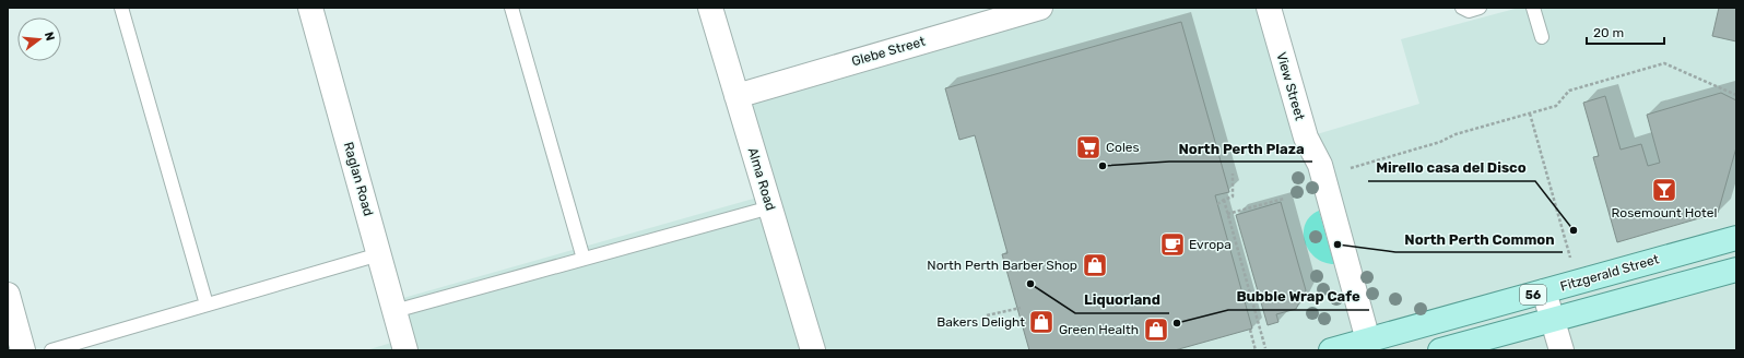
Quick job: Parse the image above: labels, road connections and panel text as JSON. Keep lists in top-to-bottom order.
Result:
{
  "streets": {
    "main road": ["Fitzgerald Street", "56"],
    "street": [
      "Glebe Street",
      "View Street",
      "Raglan Road",
      "Alma Road"
    ]
  },
  "crossings": [
    ["Glebe Street", "Alma Road"],
    ["View Street", "Fitzgerald Street"]
  ],
  "places": {
    "supermarket": ["Coles"],
    "other": [
      "North Perth Plaza",
      "Mirello casa del Disco",
      "North Perth Common",
      "Liquorland",
      "Bubble Wrap Cafe"
    ],
    "bar": ["Rosemount Hotel"],
    "cafe": ["Evropa"],
    "shop": ["North Perth Barber Shop", "Bakers Delight", "Green Health"]
  },
  "scale_bar": "20 m",
  "north": "right"
}
